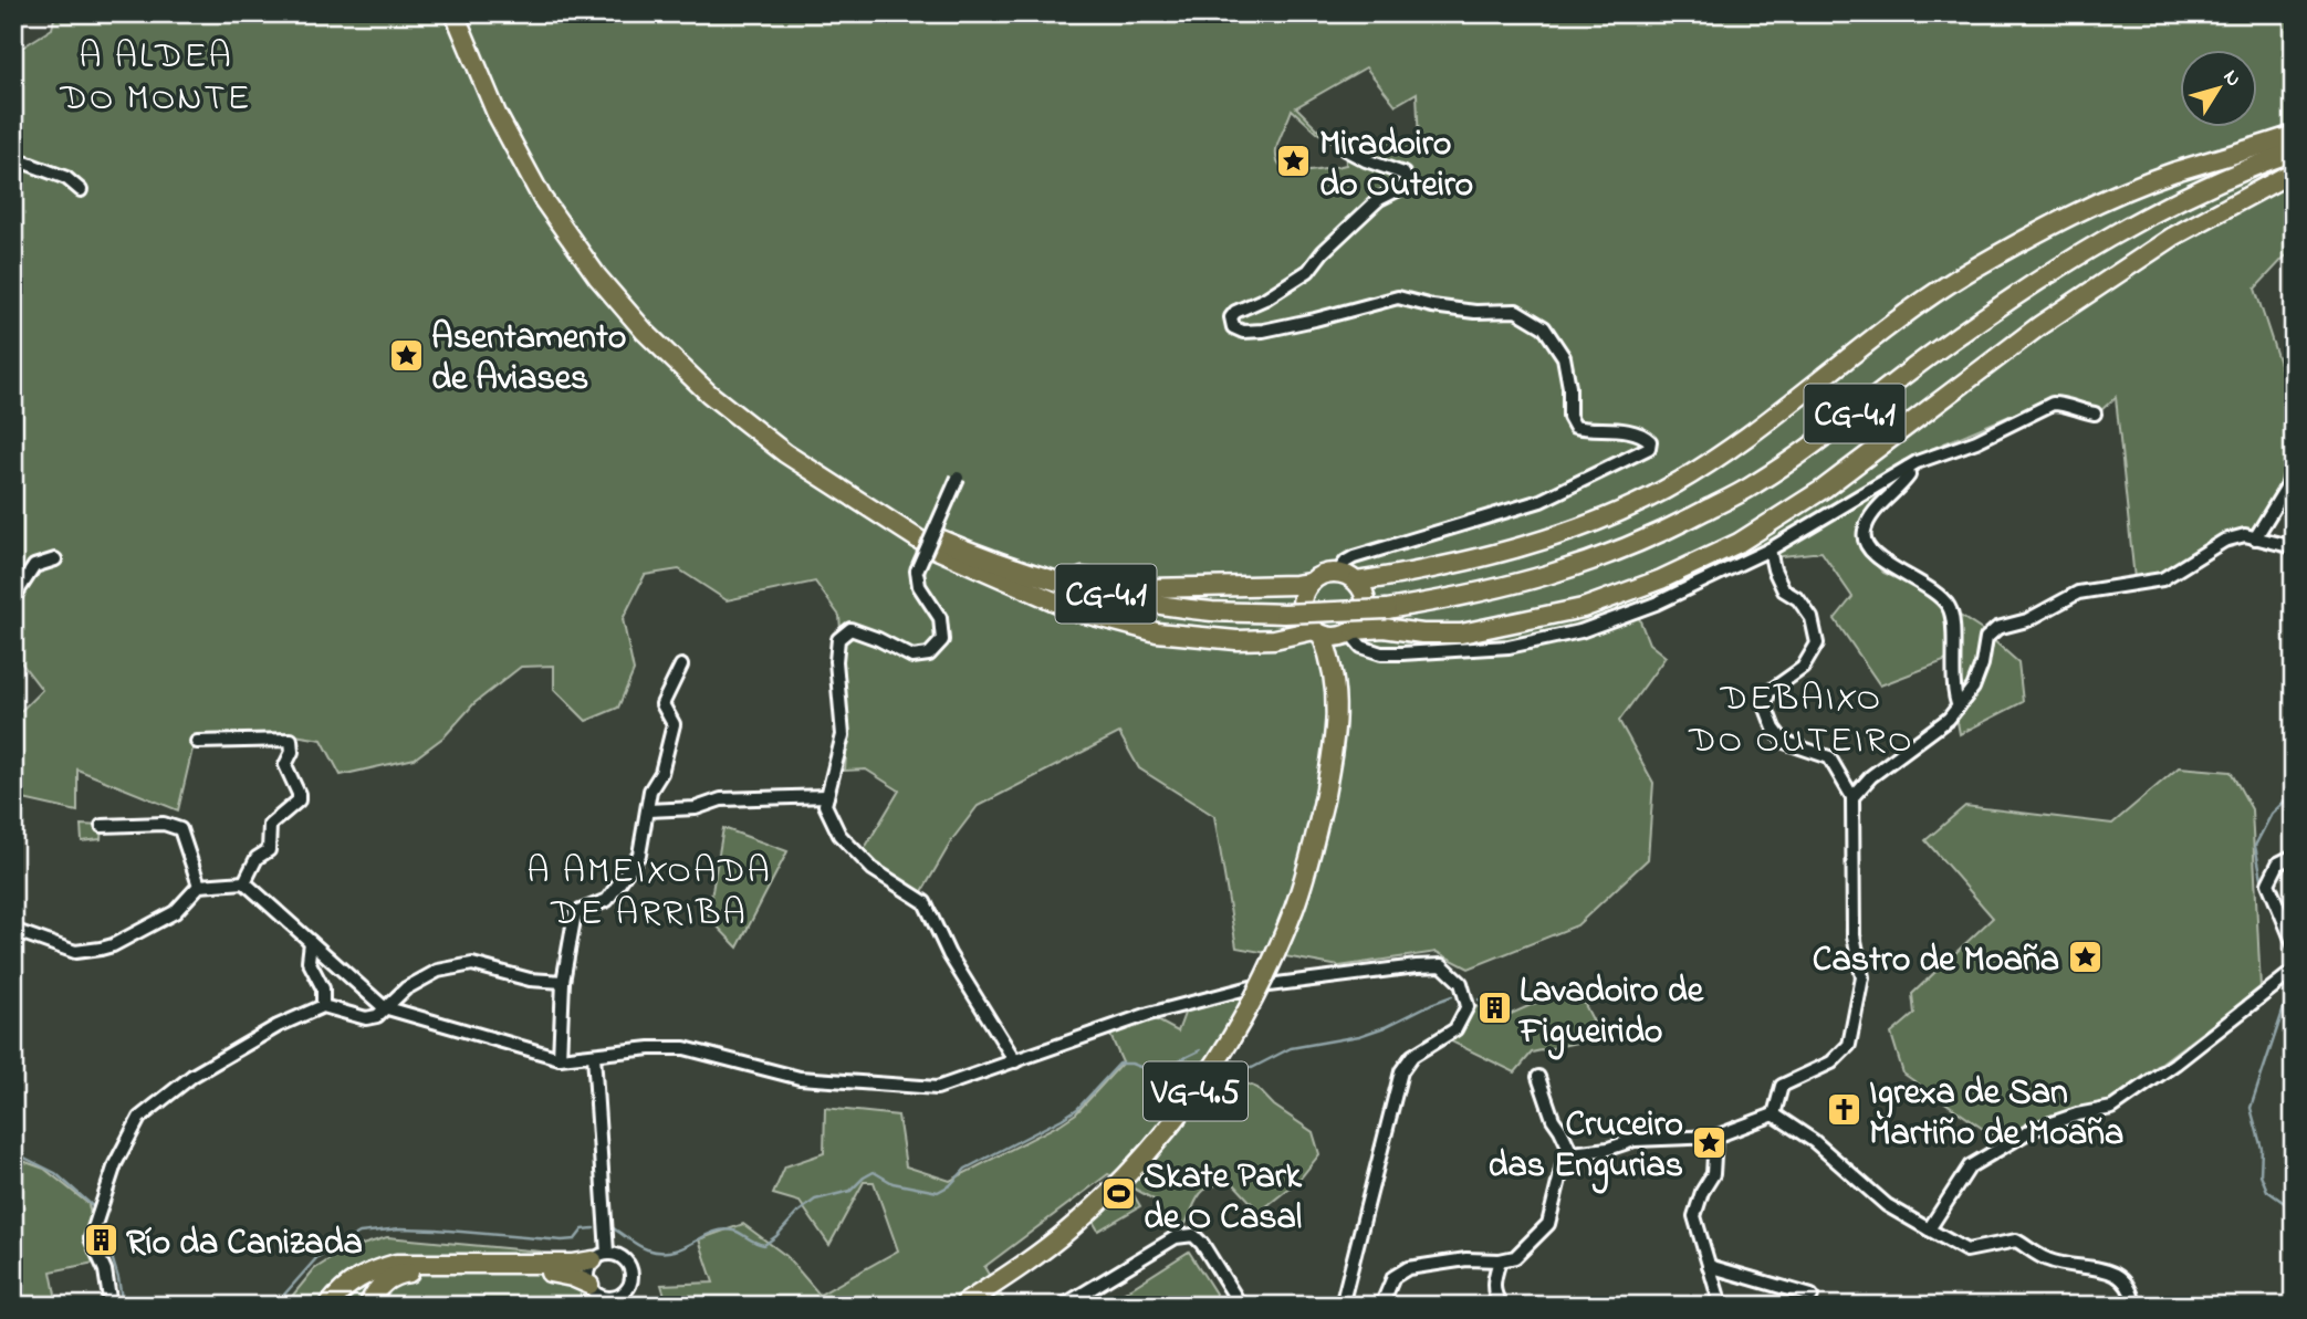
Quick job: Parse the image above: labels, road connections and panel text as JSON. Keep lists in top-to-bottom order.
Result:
{
  "streets": {
    "highway": ["CG-4.1", "VG-4.5"]
  },
  "districts": ["A ALDEA DO MONTE", "DEBAIXO DO OUTEIRO", "A AMEIXOADA DE ARRIBA"],
  "places": {
    "place": [
      "Miradoiro do Outeiro",
      "Asentamento de Aviases",
      "Castro de Moaña",
      "Cruceiro das Engurias"
    ],
    "building": ["Lavadoiro de Figueirido", "Río da Canizada"],
    "church": ["Igrexa de San Martiño de Moaña"],
    "sports": ["Skate Park de O Casal"]
  },
  "north": "top right"
}
